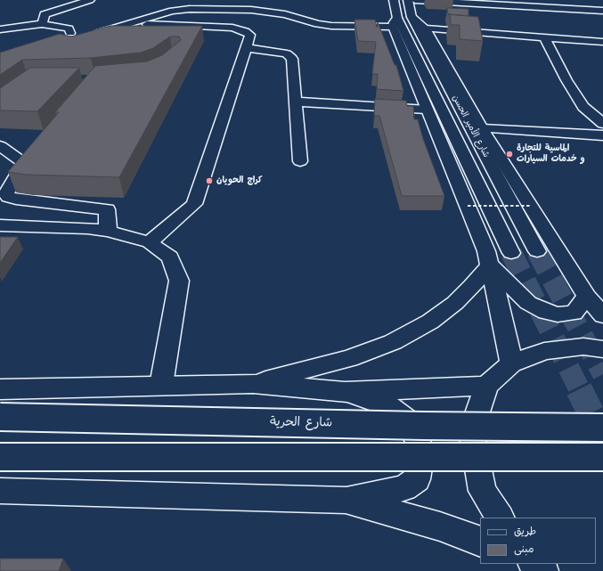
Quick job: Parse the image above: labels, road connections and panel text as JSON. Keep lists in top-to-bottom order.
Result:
{
  "streets": {
    "main road": ["شارع الأمير الحسن", "شارع الحرية"]
  },
  "places": ["الماسية للتجارة و خدمات السيارات", "كراج الحويان"],
  "legend": ["طريق", "مبنى"]
}
